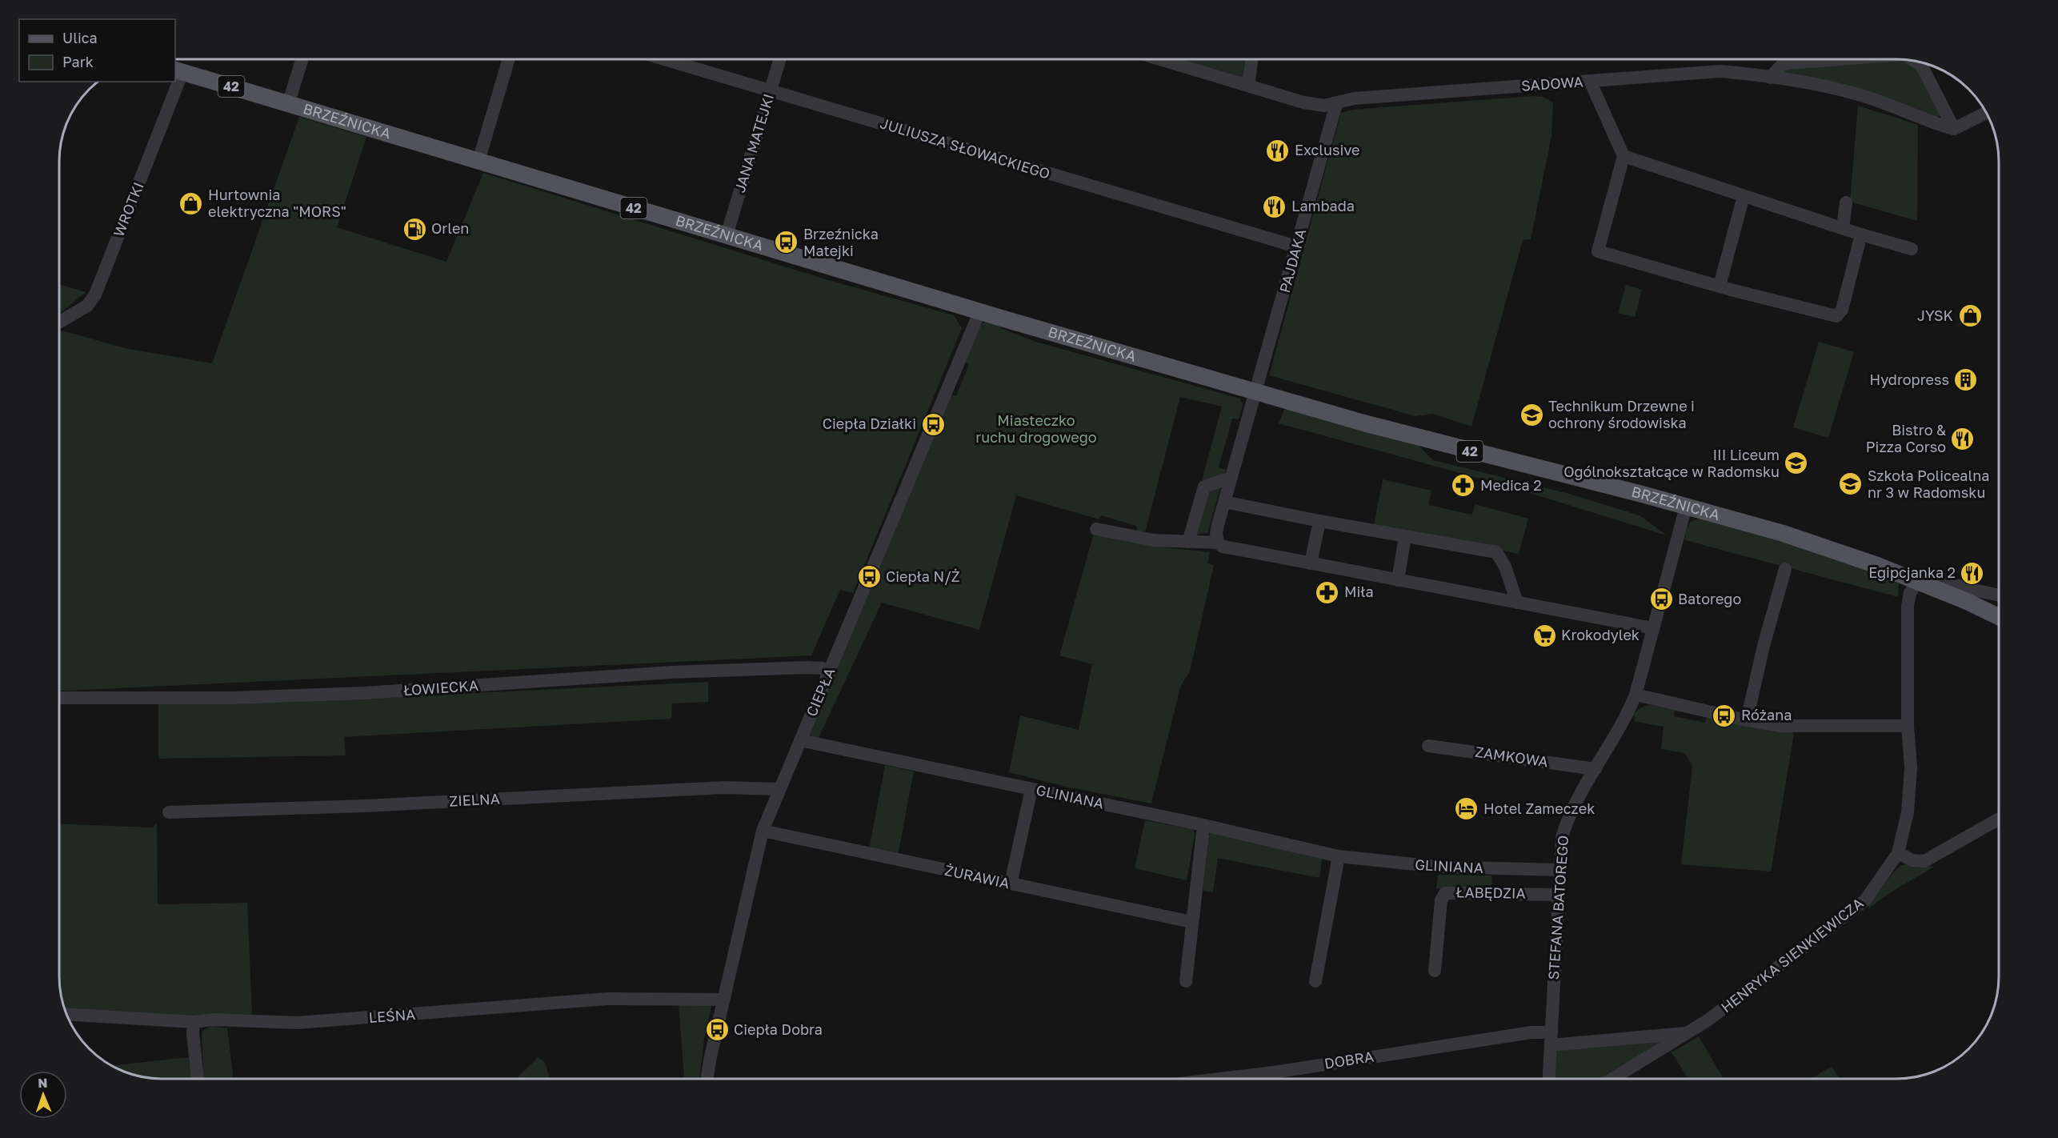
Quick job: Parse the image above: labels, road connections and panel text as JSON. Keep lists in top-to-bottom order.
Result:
{
  "streets": {
    "main road": ["42", "BRZEŹNICKA"],
    "street": [
      "SADOWA",
      "JANA MATEJKI",
      "JULIUSZA SŁOWACKIEGO",
      "WROTKI",
      "PAJDAKA",
      "ŁOWIECKA",
      "CIEPŁA",
      "ZAMKOWA",
      "GLINIANA",
      "ZIELNA",
      "ŻURAWIA",
      "ŁABĘDZIA",
      "STEFANA BATOREGO",
      "HENRYKA SIENKIEWICZA",
      "LEŚNA",
      "DOBRA"
    ]
  },
  "crossings": [
    ["SADOWA", "PAJDAKA"],
    ["BRZEŹNICKA", "JANA MATEJKI"],
    ["BRZEŹNICKA", "PAJDAKA"],
    ["BRZEŹNICKA", "CIEPŁA"],
    ["BRZEŹNICKA", "STEFANA BATOREGO"],
    ["JANA MATEJKI", "JULIUSZA SŁOWACKIEGO"],
    ["JULIUSZA SŁOWACKIEGO", "PAJDAKA"],
    ["ŁOWIECKA", "CIEPŁA"],
    ["CIEPŁA", "GLINIANA"],
    ["CIEPŁA", "ZIELNA"],
    ["CIEPŁA", "ŻURAWIA"],
    ["CIEPŁA", "LEŚNA"],
    ["ZAMKOWA", "STEFANA BATOREGO"],
    ["GLINIANA", "STEFANA BATOREGO"],
    ["ŁABĘDZIA", "STEFANA BATOREGO"],
    ["STEFANA BATOREGO", "HENRYKA SIENKIEWICZA"],
    ["STEFANA BATOREGO", "DOBRA"],
    ["HENRYKA SIENKIEWICZA", "DOBRA"]
  ],
  "parks": ["Miasteczko ruchu drogowego"],
  "places": {
    "restaurant": [
      "Exclusive",
      "Lambada",
      "Bistro & Pizza Corso",
      "Egipcjanka 2"
    ],
    "shop": ["Hurtownia elektryczna \"MORS\"", "JYSK"],
    "fuel station": ["Orlen"],
    "bus stop": [
      "Brzeźnicka Matejki",
      "Ciepła Działki",
      "Ciepła N/Ż",
      "Batorego",
      "Różana",
      "Ciepła Dobra"
    ],
    "building": ["Hydropress"],
    "school or university": ["Technikum Drzewne i ochrony środowiska", "III Liceum Ogólnokształcące w Radomsku", "Szkoła Policealna nr 3 w Radomsku"],
    "pharmacy": ["Medica 2", "Miła"],
    "supermarket": ["Krokodylek"],
    "hotel": ["Hotel Zameczek"]
  },
  "legend": ["Ulica", "Park"],
  "north": "top"
}
